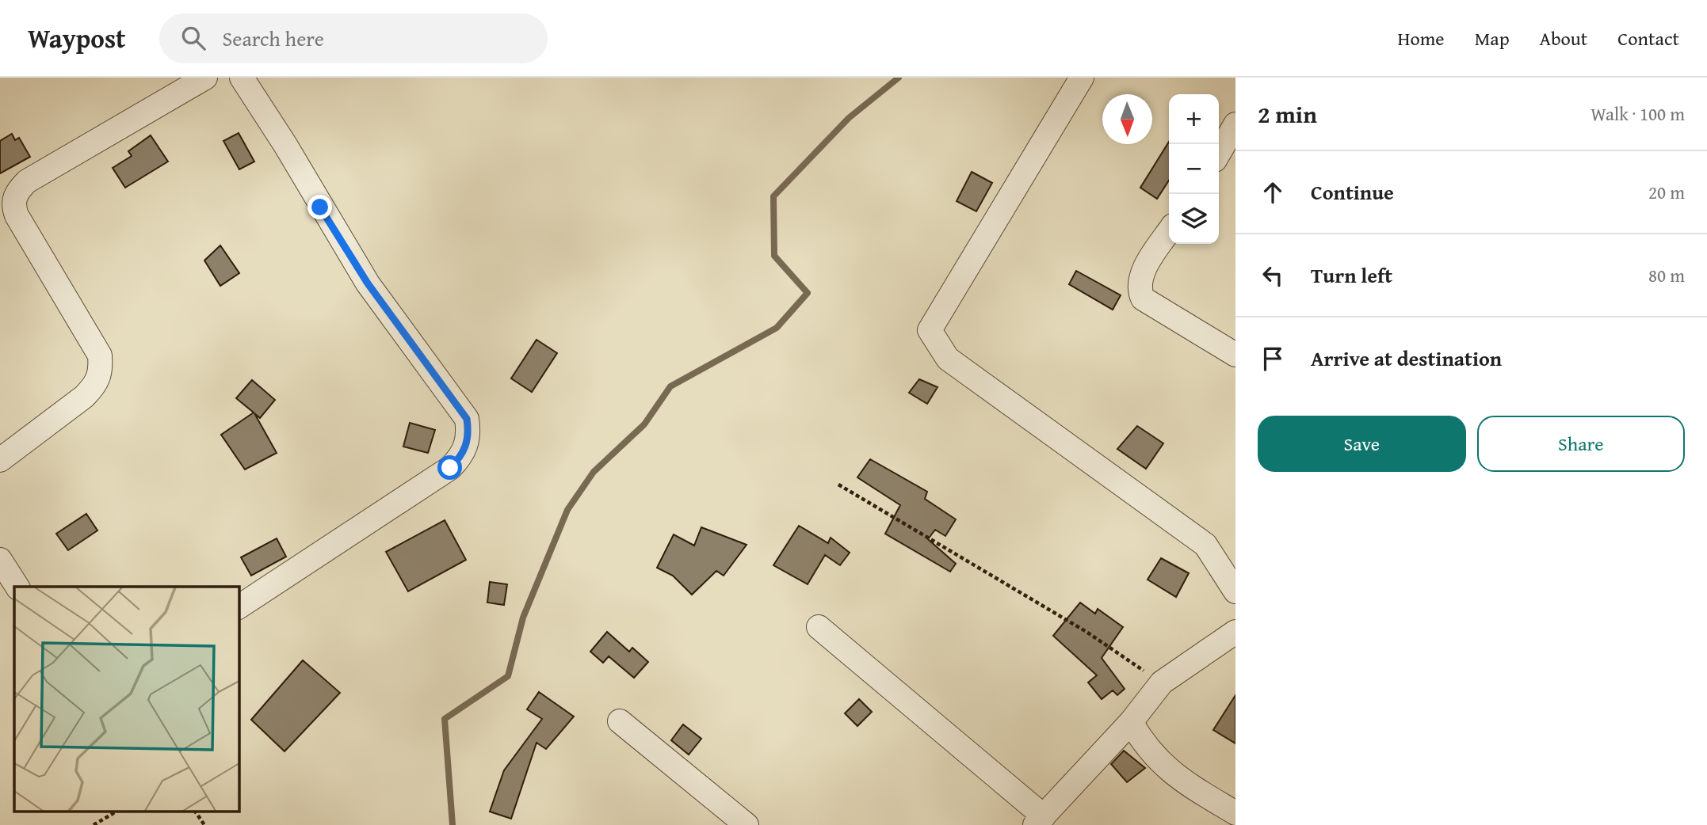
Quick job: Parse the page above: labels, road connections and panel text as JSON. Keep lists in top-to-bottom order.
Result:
{
  "north": "bottom",
  "page": {
    "header": "Waypost",
    "search": "Search here",
    "nav": [
      "Home",
      "Map",
      "About",
      "Contact"
    ],
    "heading": ["2 min", "Walk · 100 m"],
    "map_buttons": ["+", "−"],
    "list": [
      ["Continue", "20 m"],
      ["Turn left", "80 m"],
      "Arrive at destination"
    ],
    "buttons": ["Save", "Share"]
  }
}
